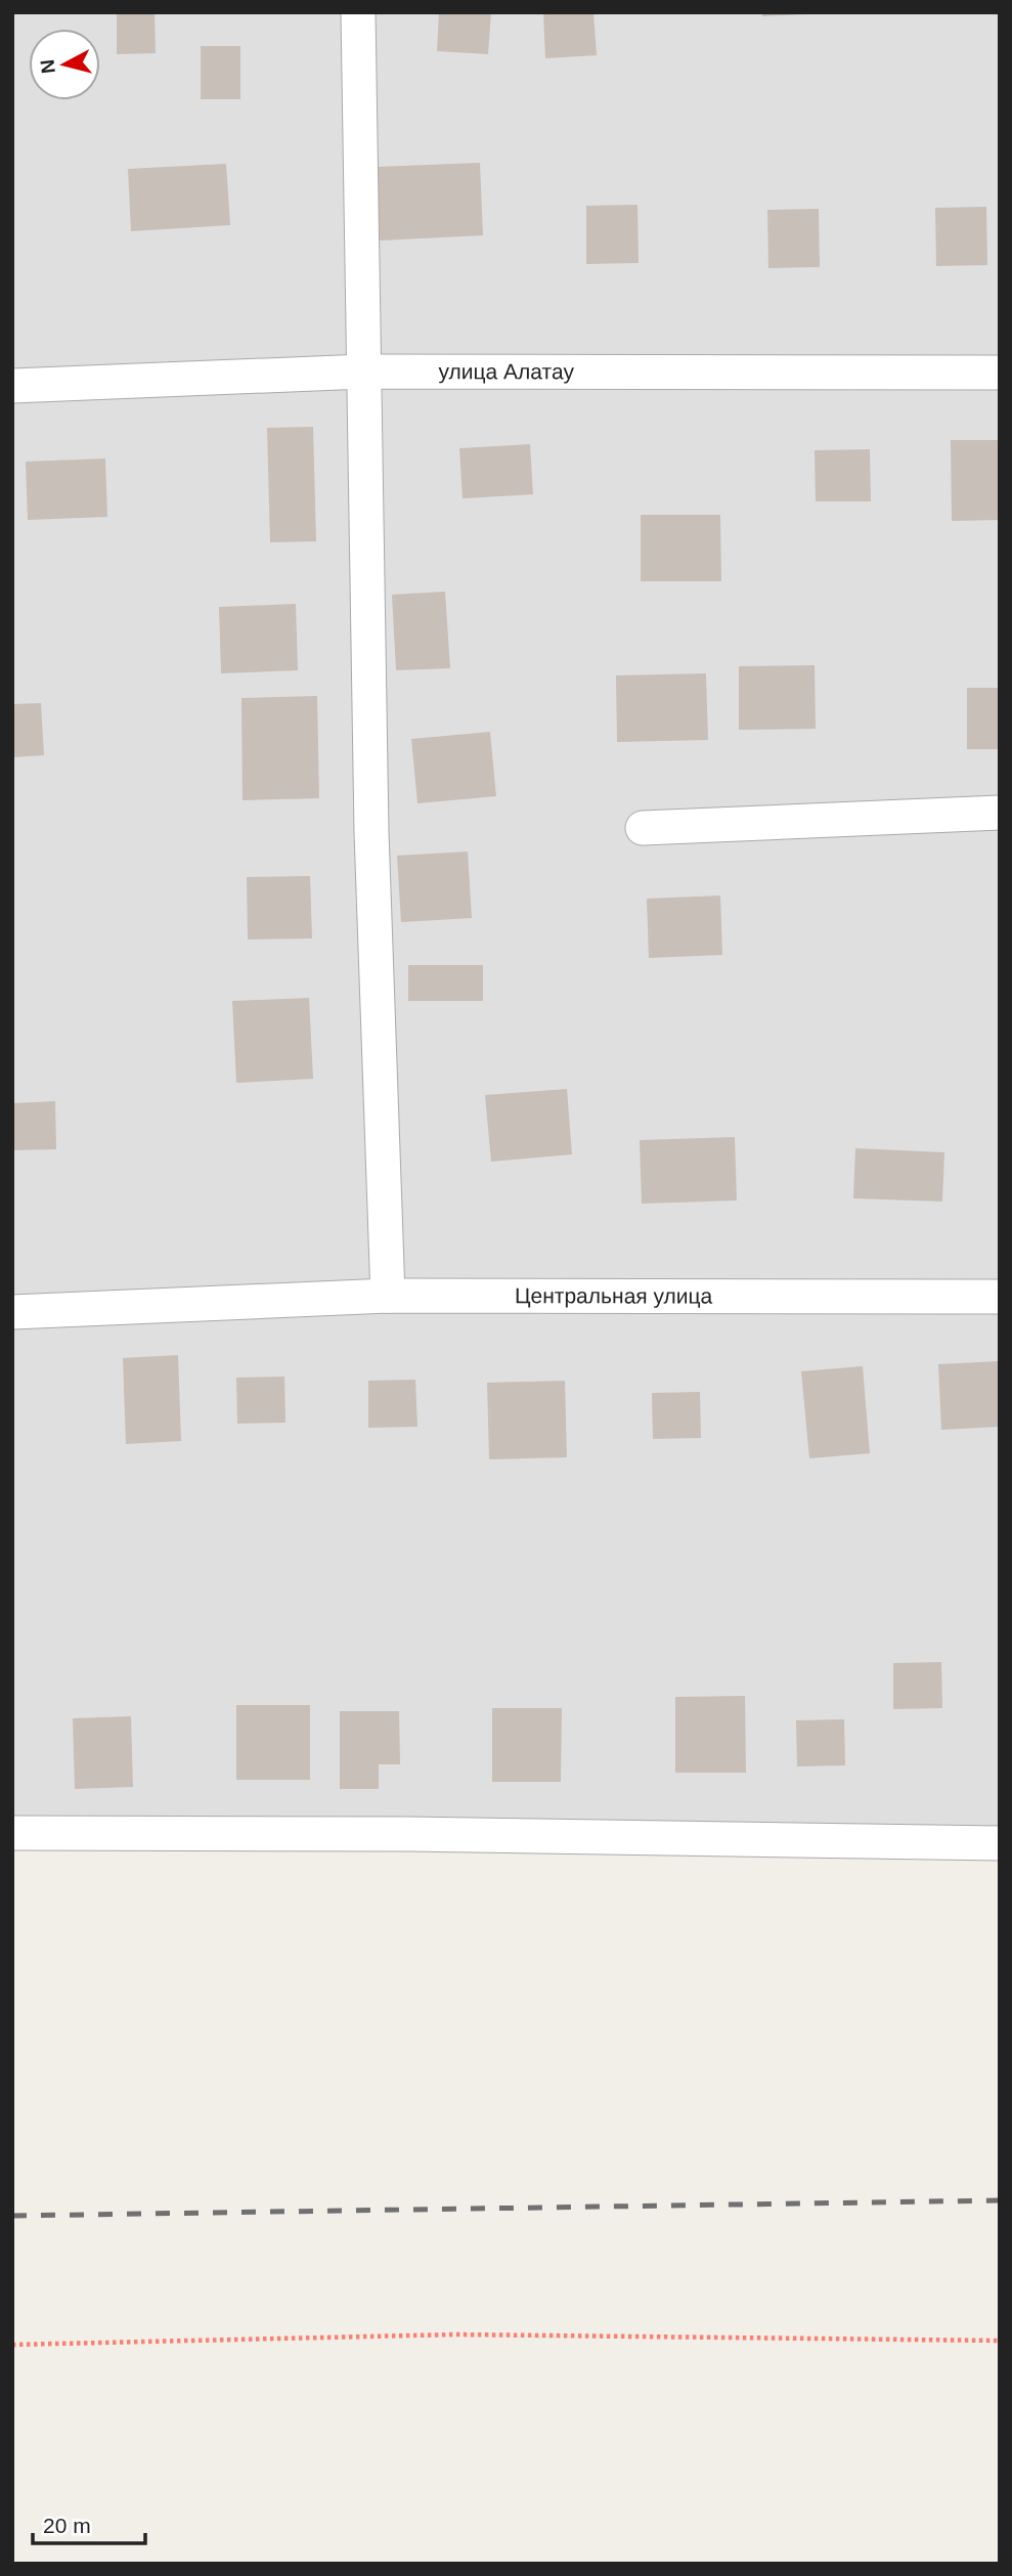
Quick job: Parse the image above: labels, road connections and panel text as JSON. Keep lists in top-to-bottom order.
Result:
{
  "streets": {
    "street": ["улица Алатау", "Центральная улица"]
  },
  "scale_bar": "20 m",
  "north": "left"
}
